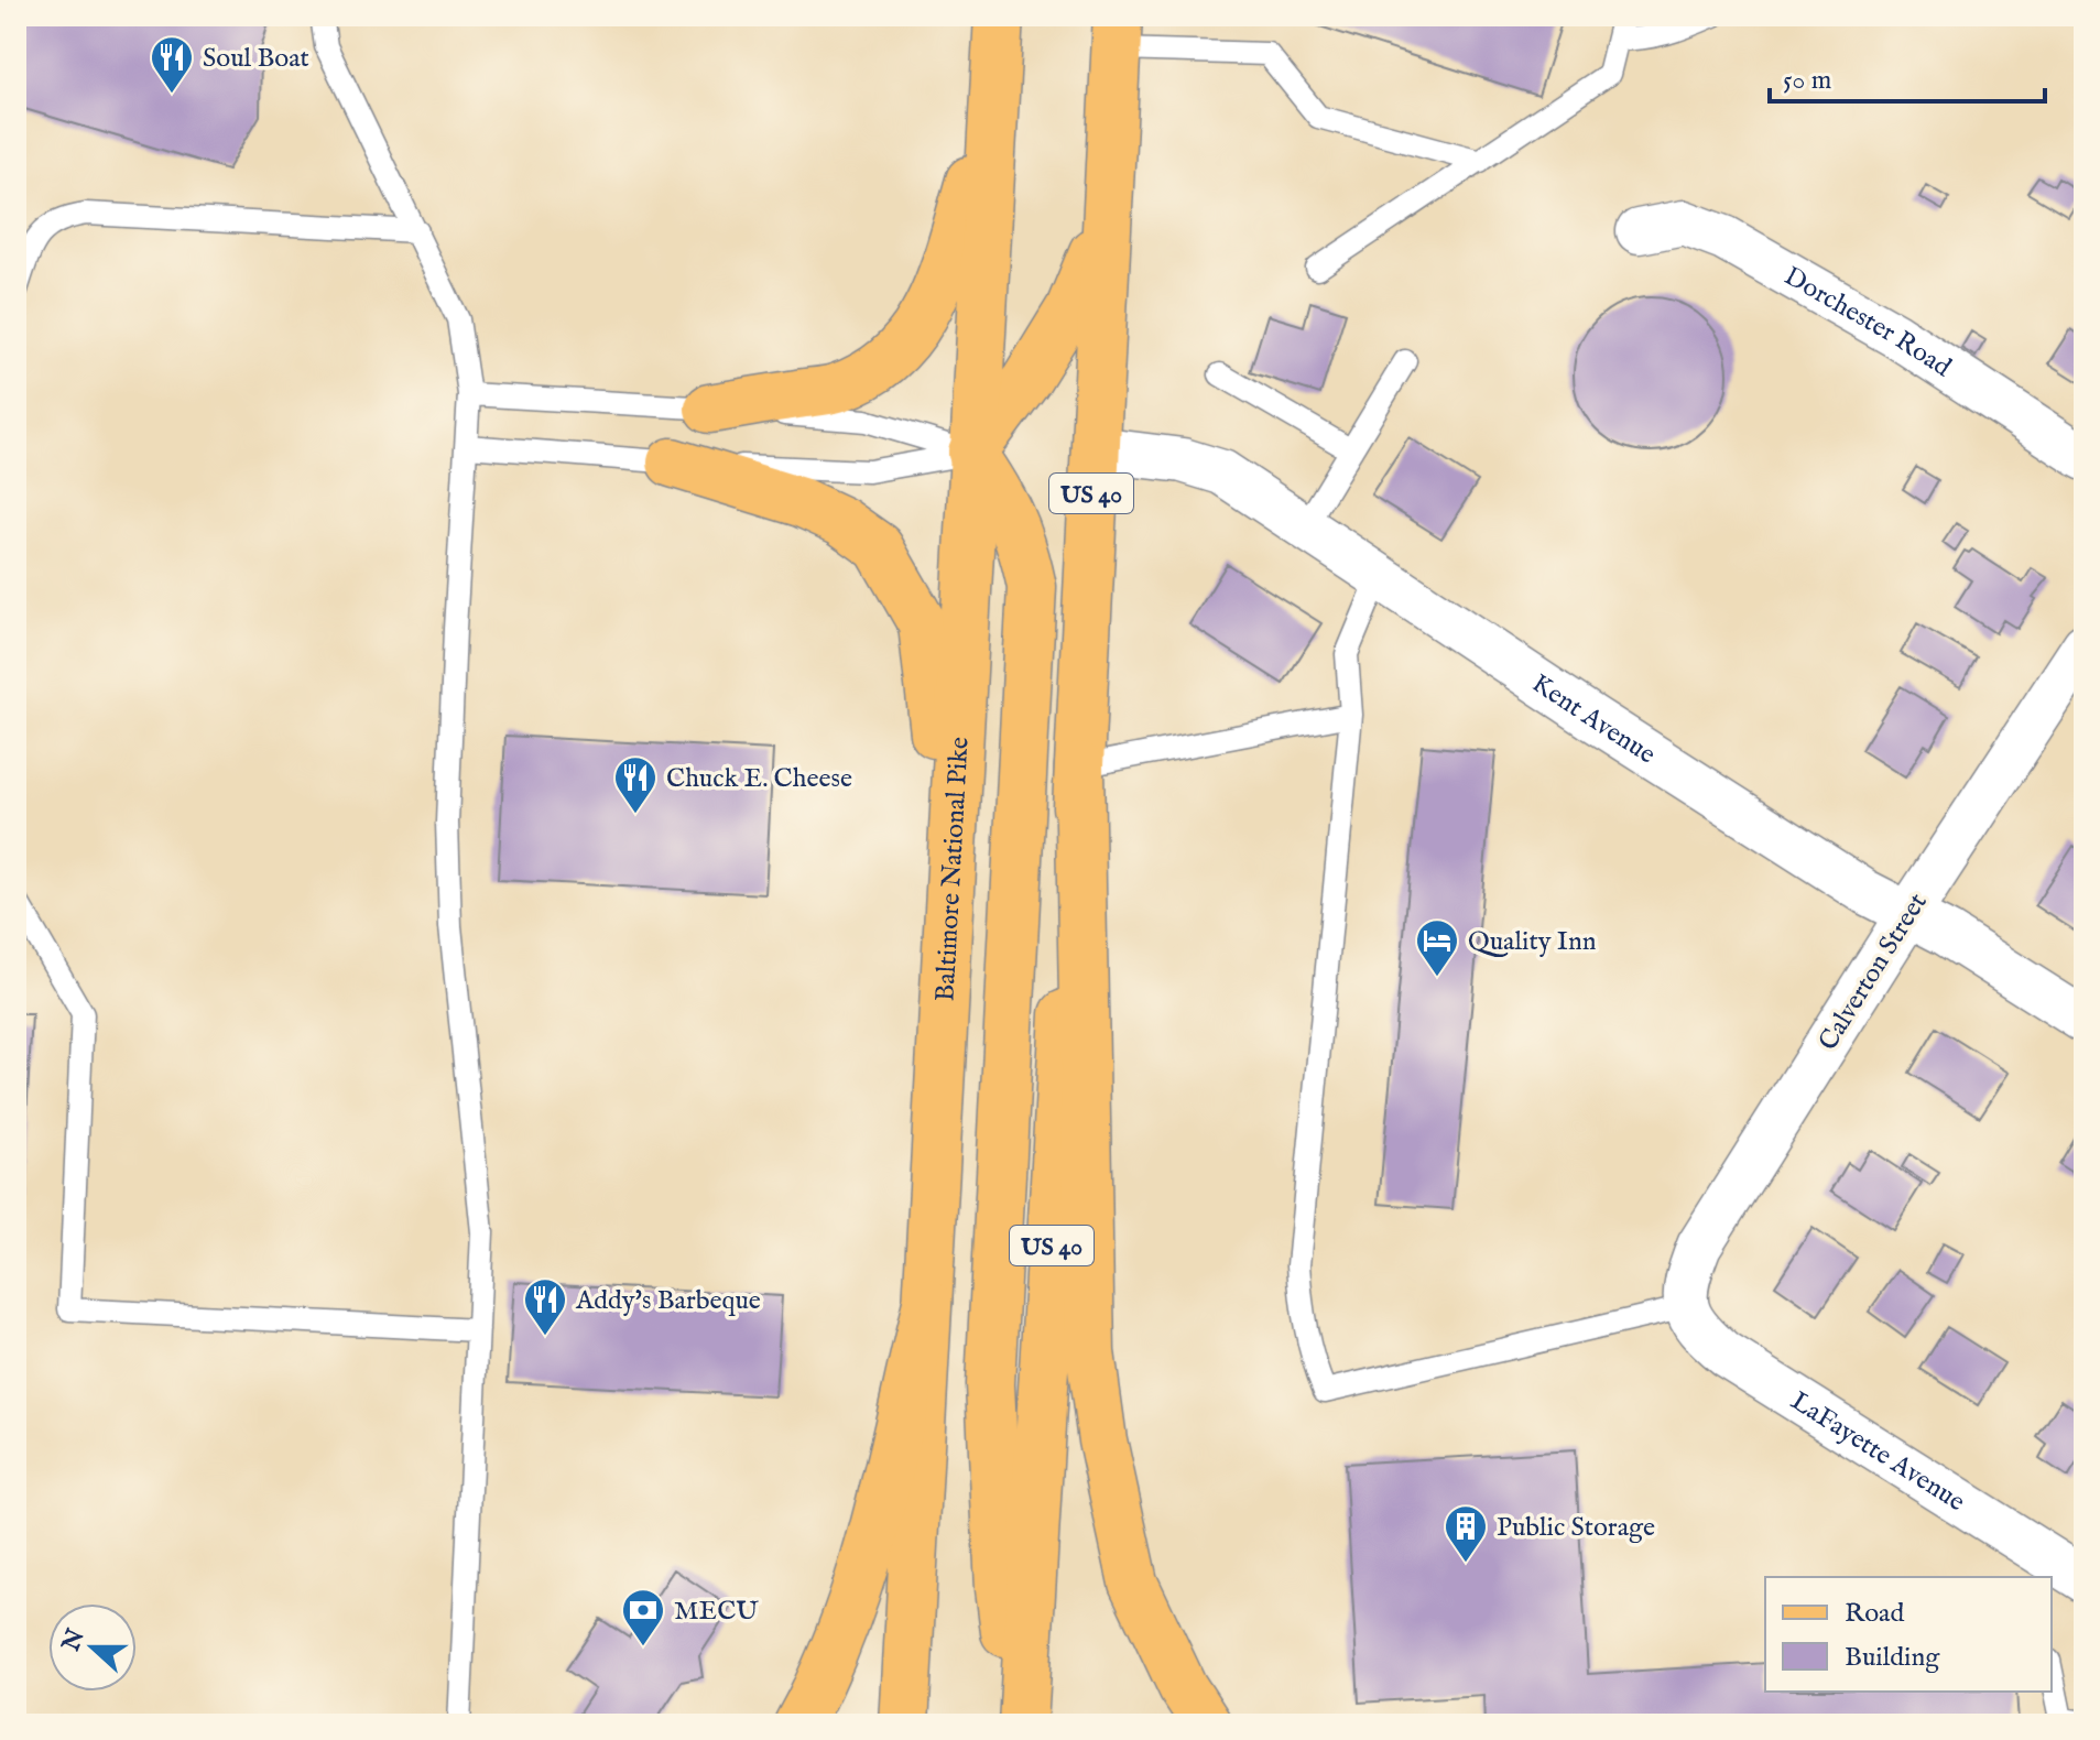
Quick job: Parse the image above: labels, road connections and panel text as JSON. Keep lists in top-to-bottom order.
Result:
{
  "streets": {
    "main road": ["US 40", "Baltimore National Pike"],
    "street": [
      "Dorchester Road",
      "Kent Avenue",
      "Calverton Street",
      "LaFayette Avenue"
    ]
  },
  "crossings": [
    ["US 40", "Kent Avenue"],
    ["Kent Avenue", "Calverton Street"],
    ["Calverton Street", "LaFayette Avenue"]
  ],
  "places": {
    "restaurant": ["Soul Boat", "Chuck E. Cheese", "Addy's Barbeque"],
    "hotel": ["Quality Inn"],
    "building": ["Public Storage"],
    "bank": ["MECU"]
  },
  "legend": ["Road", "Building"],
  "scale_bar": "50 m",
  "north": "left"
}
